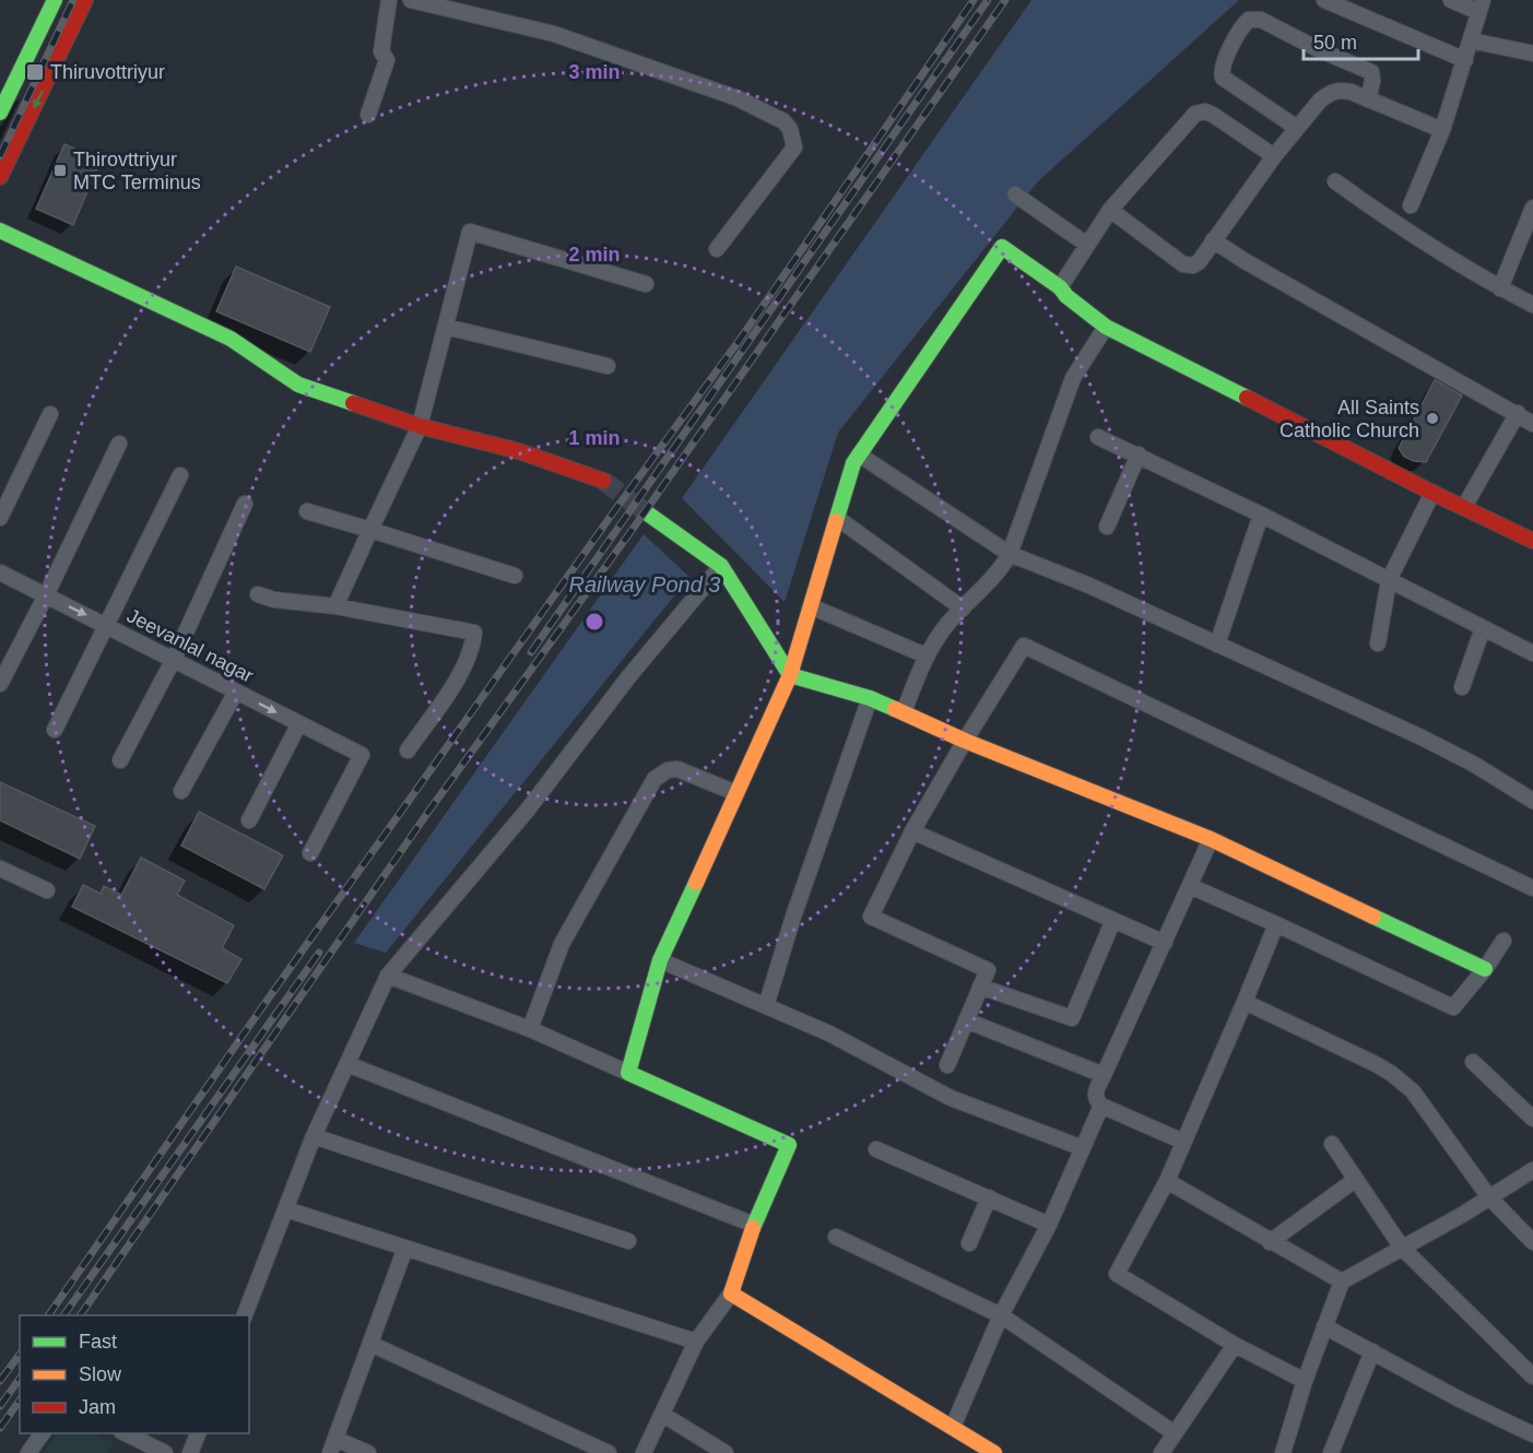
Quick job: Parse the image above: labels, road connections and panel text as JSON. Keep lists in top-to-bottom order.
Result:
{
  "streets": {
    "street": ["Jeevanlal nagar"]
  },
  "water": ["Railway Pond 3"],
  "places": {
    "transit": ["Thiruvottriyur", "Thirovttriyur MTC Terminus"],
    "other": ["All Saints Catholic Church"]
  },
  "legend": ["Fast", "Slow", "Jam"],
  "scale_bar": "50 m",
  "rings": ["3 min", "2 min", "1 min"]
}
